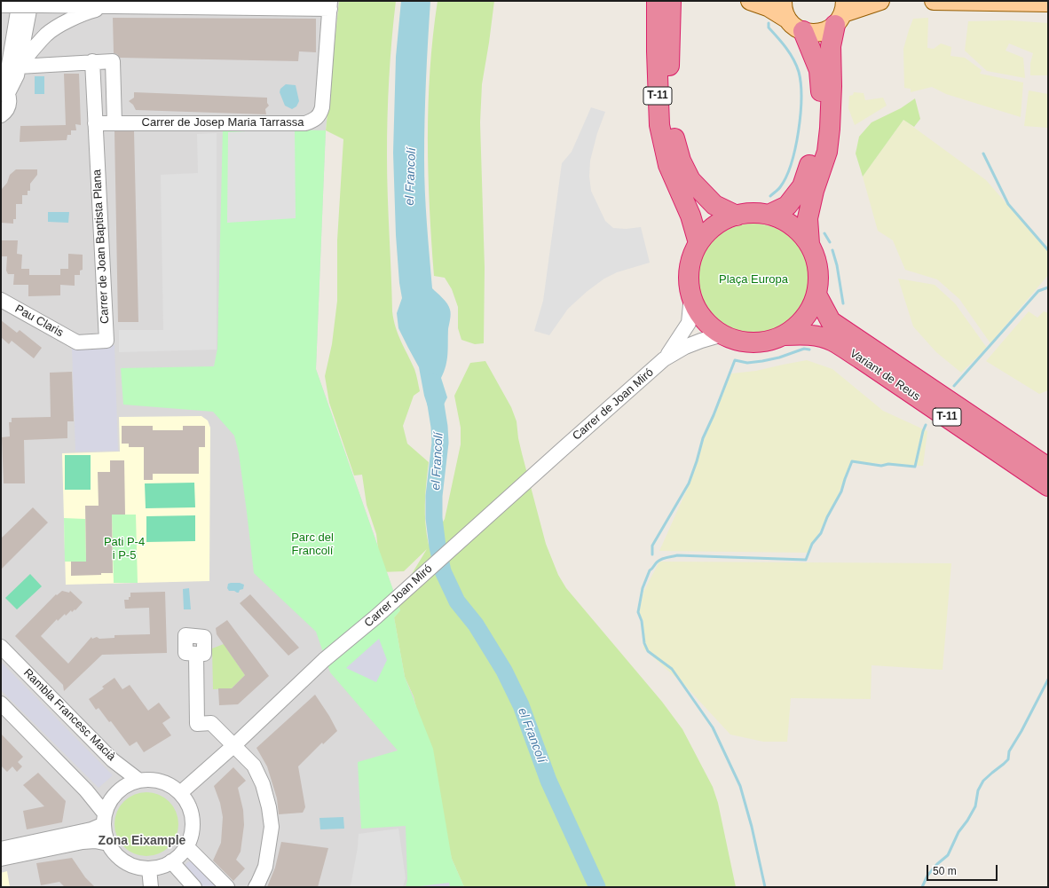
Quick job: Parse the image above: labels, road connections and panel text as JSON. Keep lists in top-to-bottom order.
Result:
{
  "streets": {
    "highway": ["T-11", "Variant de Reus"],
    "street": [
      "Carrer de Josep Maria Tarrassa",
      "Carrer de Joan Baptista Plana",
      "Pau Claris",
      "Carrer de Joan Miró",
      "Carrer Joan Miró",
      "Rambla Francesc Macià"
    ]
  },
  "crossings": [
    ["T-11", "Variant de Reus"],
    ["T-11", "Carrer de Joan Miró"],
    ["Carrer de Joan Baptista Plana", "Pau Claris"],
    ["Carrer de Joan Miró", "Carrer Joan Miró"],
    ["Carrer Joan Miró", "Rambla Francesc Macià"]
  ],
  "districts": ["Zona Eixample"],
  "water": ["el Francolí"],
  "parks": ["Plaça Europa", "Parc del Francolí", "Pati P-4 i P-5"],
  "scale_bar": "50 m"
}
